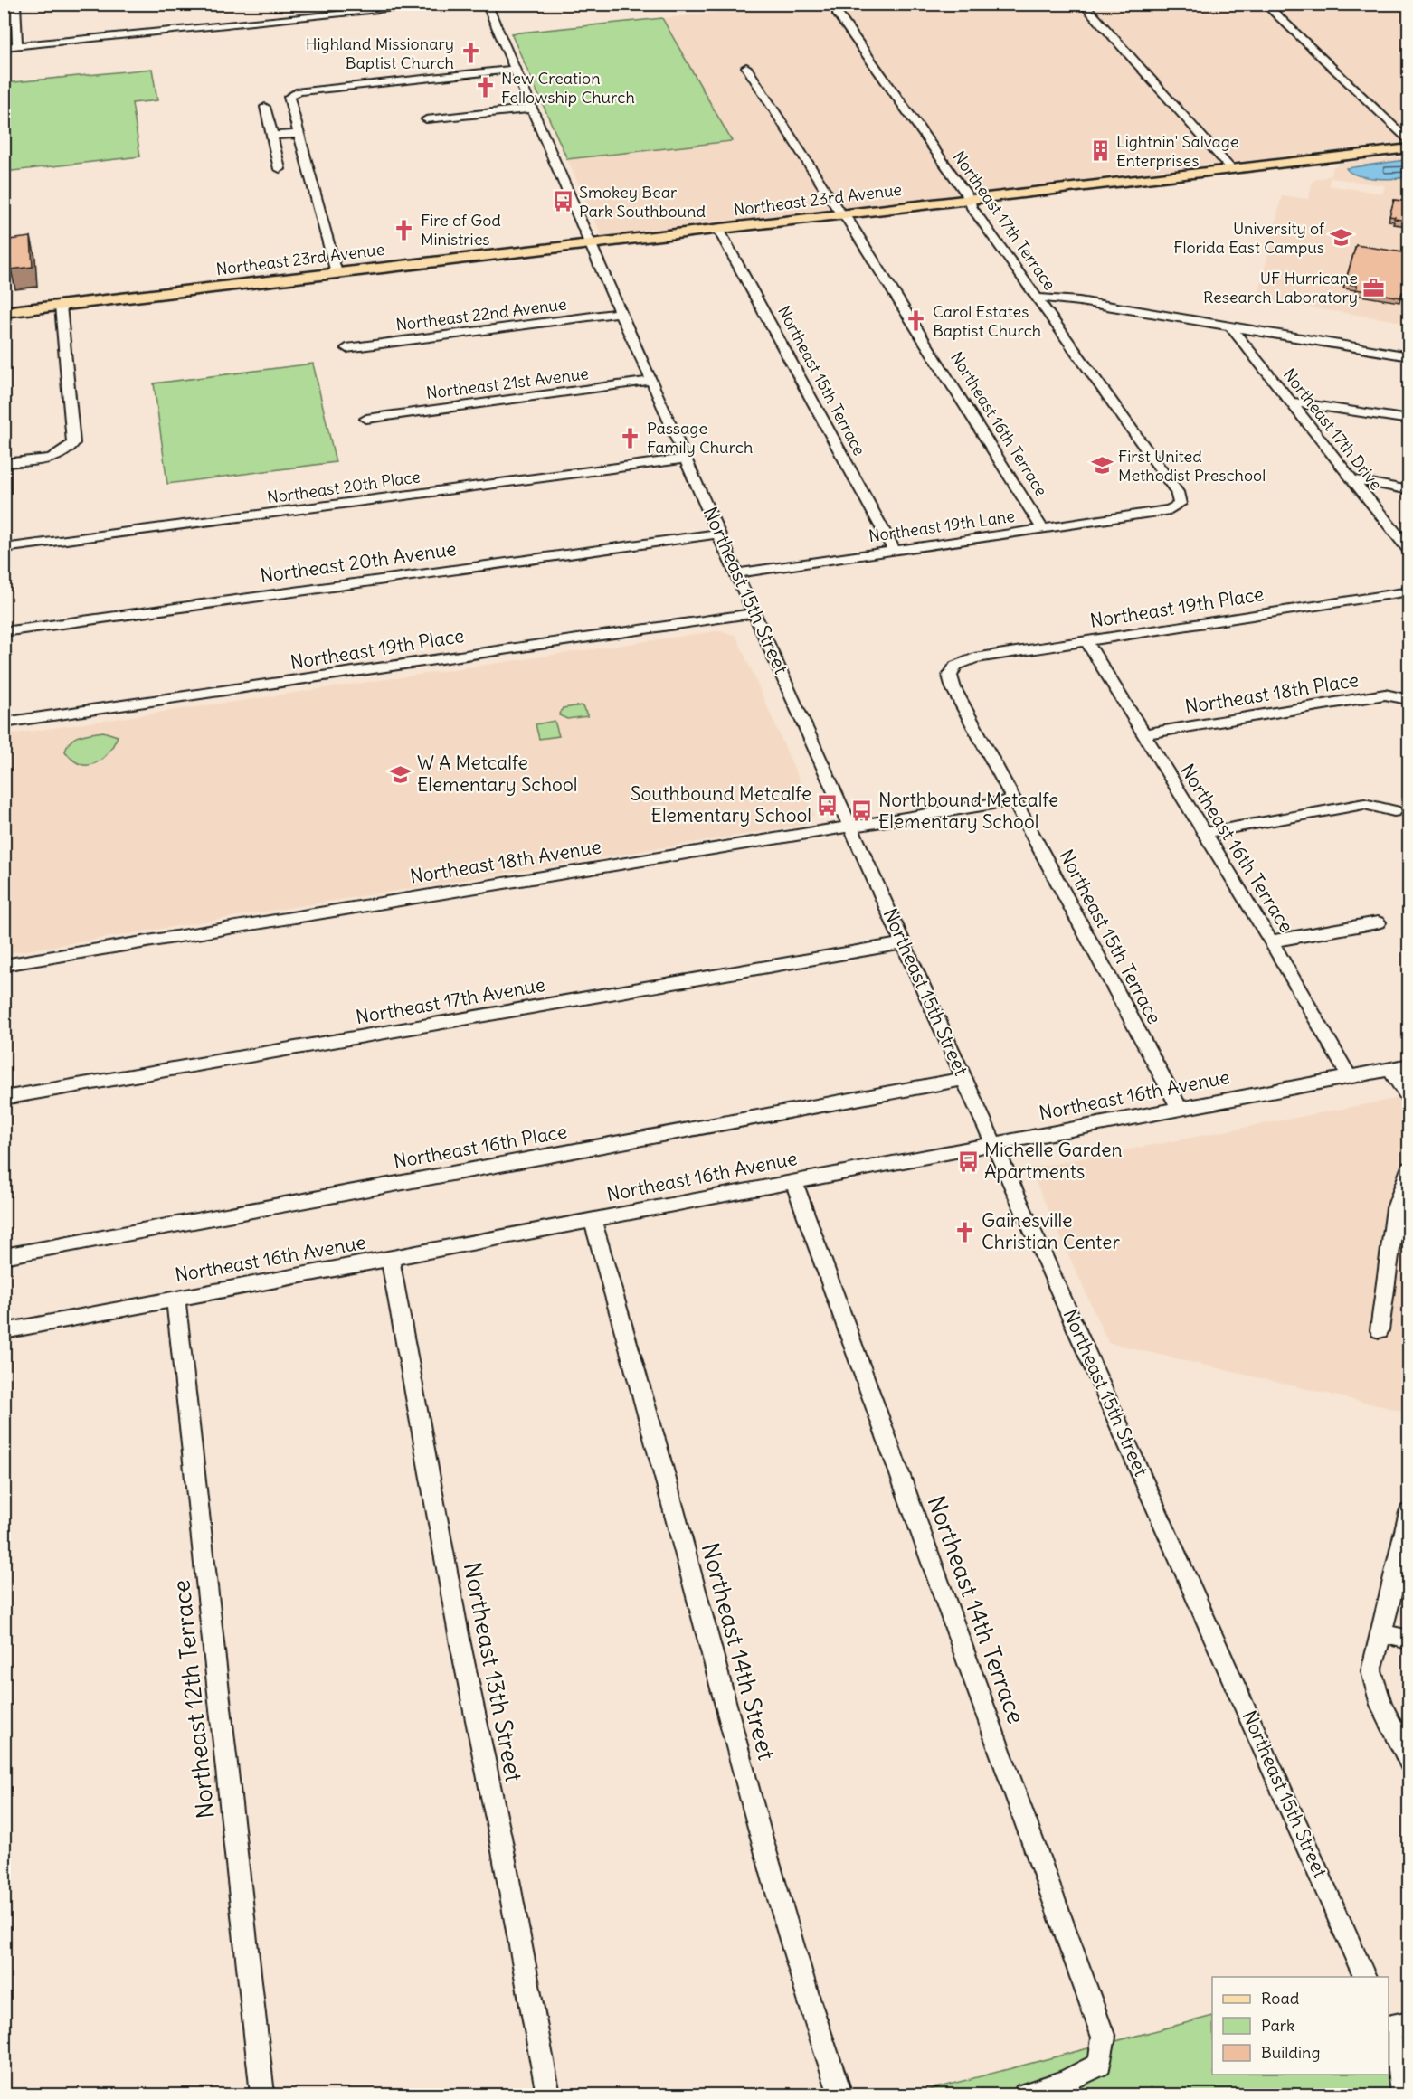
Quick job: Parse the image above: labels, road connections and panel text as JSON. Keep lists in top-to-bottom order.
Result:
{
  "streets": {
    "main road": ["Northeast 23rd Avenue"],
    "street": [
      "Northeast 17th Terrace",
      "Northeast 22nd Avenue",
      "Northeast 15th Terrace",
      "Northeast 21st Avenue",
      "Northeast 16th Terrace",
      "Northeast 17th Drive",
      "Northeast 20th Place",
      "Northeast 19th Lane",
      "Northeast 20th Avenue",
      "Northeast 15th Street",
      "Northeast 19th Place",
      "Northeast 18th Place",
      "Northeast 18th Avenue",
      "Northeast 17th Avenue",
      "Northeast 16th Avenue",
      "Northeast 16th Place",
      "Northeast 14th Terrace",
      "Northeast 14th Street",
      "Northeast 13th Street",
      "Northeast 12th Terrace"
    ]
  },
  "crossings": [
    ["Northeast 23rd Avenue", "Northeast 17th Terrace"],
    ["Northeast 23rd Avenue", "Northeast 15th Terrace"],
    ["Northeast 23rd Avenue", "Northeast 16th Terrace"],
    ["Northeast 23rd Avenue", "Northeast 15th Street"],
    ["Northeast 17th Terrace", "Northeast 19th Lane"],
    ["Northeast 22nd Avenue", "Northeast 15th Street"],
    ["Northeast 15th Terrace", "Northeast 19th Lane"],
    ["Northeast 15th Terrace", "Northeast 19th Place"],
    ["Northeast 15th Terrace", "Northeast 18th Avenue"],
    ["Northeast 15th Terrace", "Northeast 16th Avenue"],
    ["Northeast 21st Avenue", "Northeast 15th Street"],
    ["Northeast 16th Terrace", "Northeast 19th Lane"],
    ["Northeast 16th Terrace", "Northeast 19th Place"],
    ["Northeast 16th Terrace", "Northeast 18th Place"],
    ["Northeast 16th Terrace", "Northeast 16th Avenue"],
    ["Northeast 20th Place", "Northeast 15th Street"],
    ["Northeast 19th Lane", "Northeast 15th Street"],
    ["Northeast 20th Avenue", "Northeast 15th Street"],
    ["Northeast 15th Street", "Northeast 19th Place"],
    ["Northeast 15th Street", "Northeast 18th Avenue"],
    ["Northeast 15th Street", "Northeast 17th Avenue"],
    ["Northeast 15th Street", "Northeast 16th Avenue"],
    ["Northeast 15th Street", "Northeast 16th Place"],
    ["Northeast 16th Avenue", "Northeast 14th Terrace"],
    ["Northeast 16th Avenue", "Northeast 14th Street"],
    ["Northeast 16th Avenue", "Northeast 13th Street"],
    ["Northeast 16th Avenue", "Northeast 12th Terrace"]
  ],
  "places": {
    "church": [
      "Highland Missionary Baptist Church",
      "New Creation Fellowship Church",
      "Fire of God Ministries",
      "Carol Estates Baptist Church",
      "Passage Family Church",
      "Gainesville Christian Center"
    ],
    "building": ["Lightnin' Salvage Enterprises"],
    "bus stop": [
      "Smokey Bear Park Southbound",
      "Southbound Metcalfe Elementary School",
      "Northbound Metcalfe Elementary School",
      "Michelle Garden Apartments"
    ],
    "school or university": ["University of Florida East Campus", "First United Methodist Preschool", "W A Metcalfe Elementary School"],
    "office": ["UF Hurricane Research Laboratory"]
  },
  "legend": ["Road", "Park", "Building"]
}
